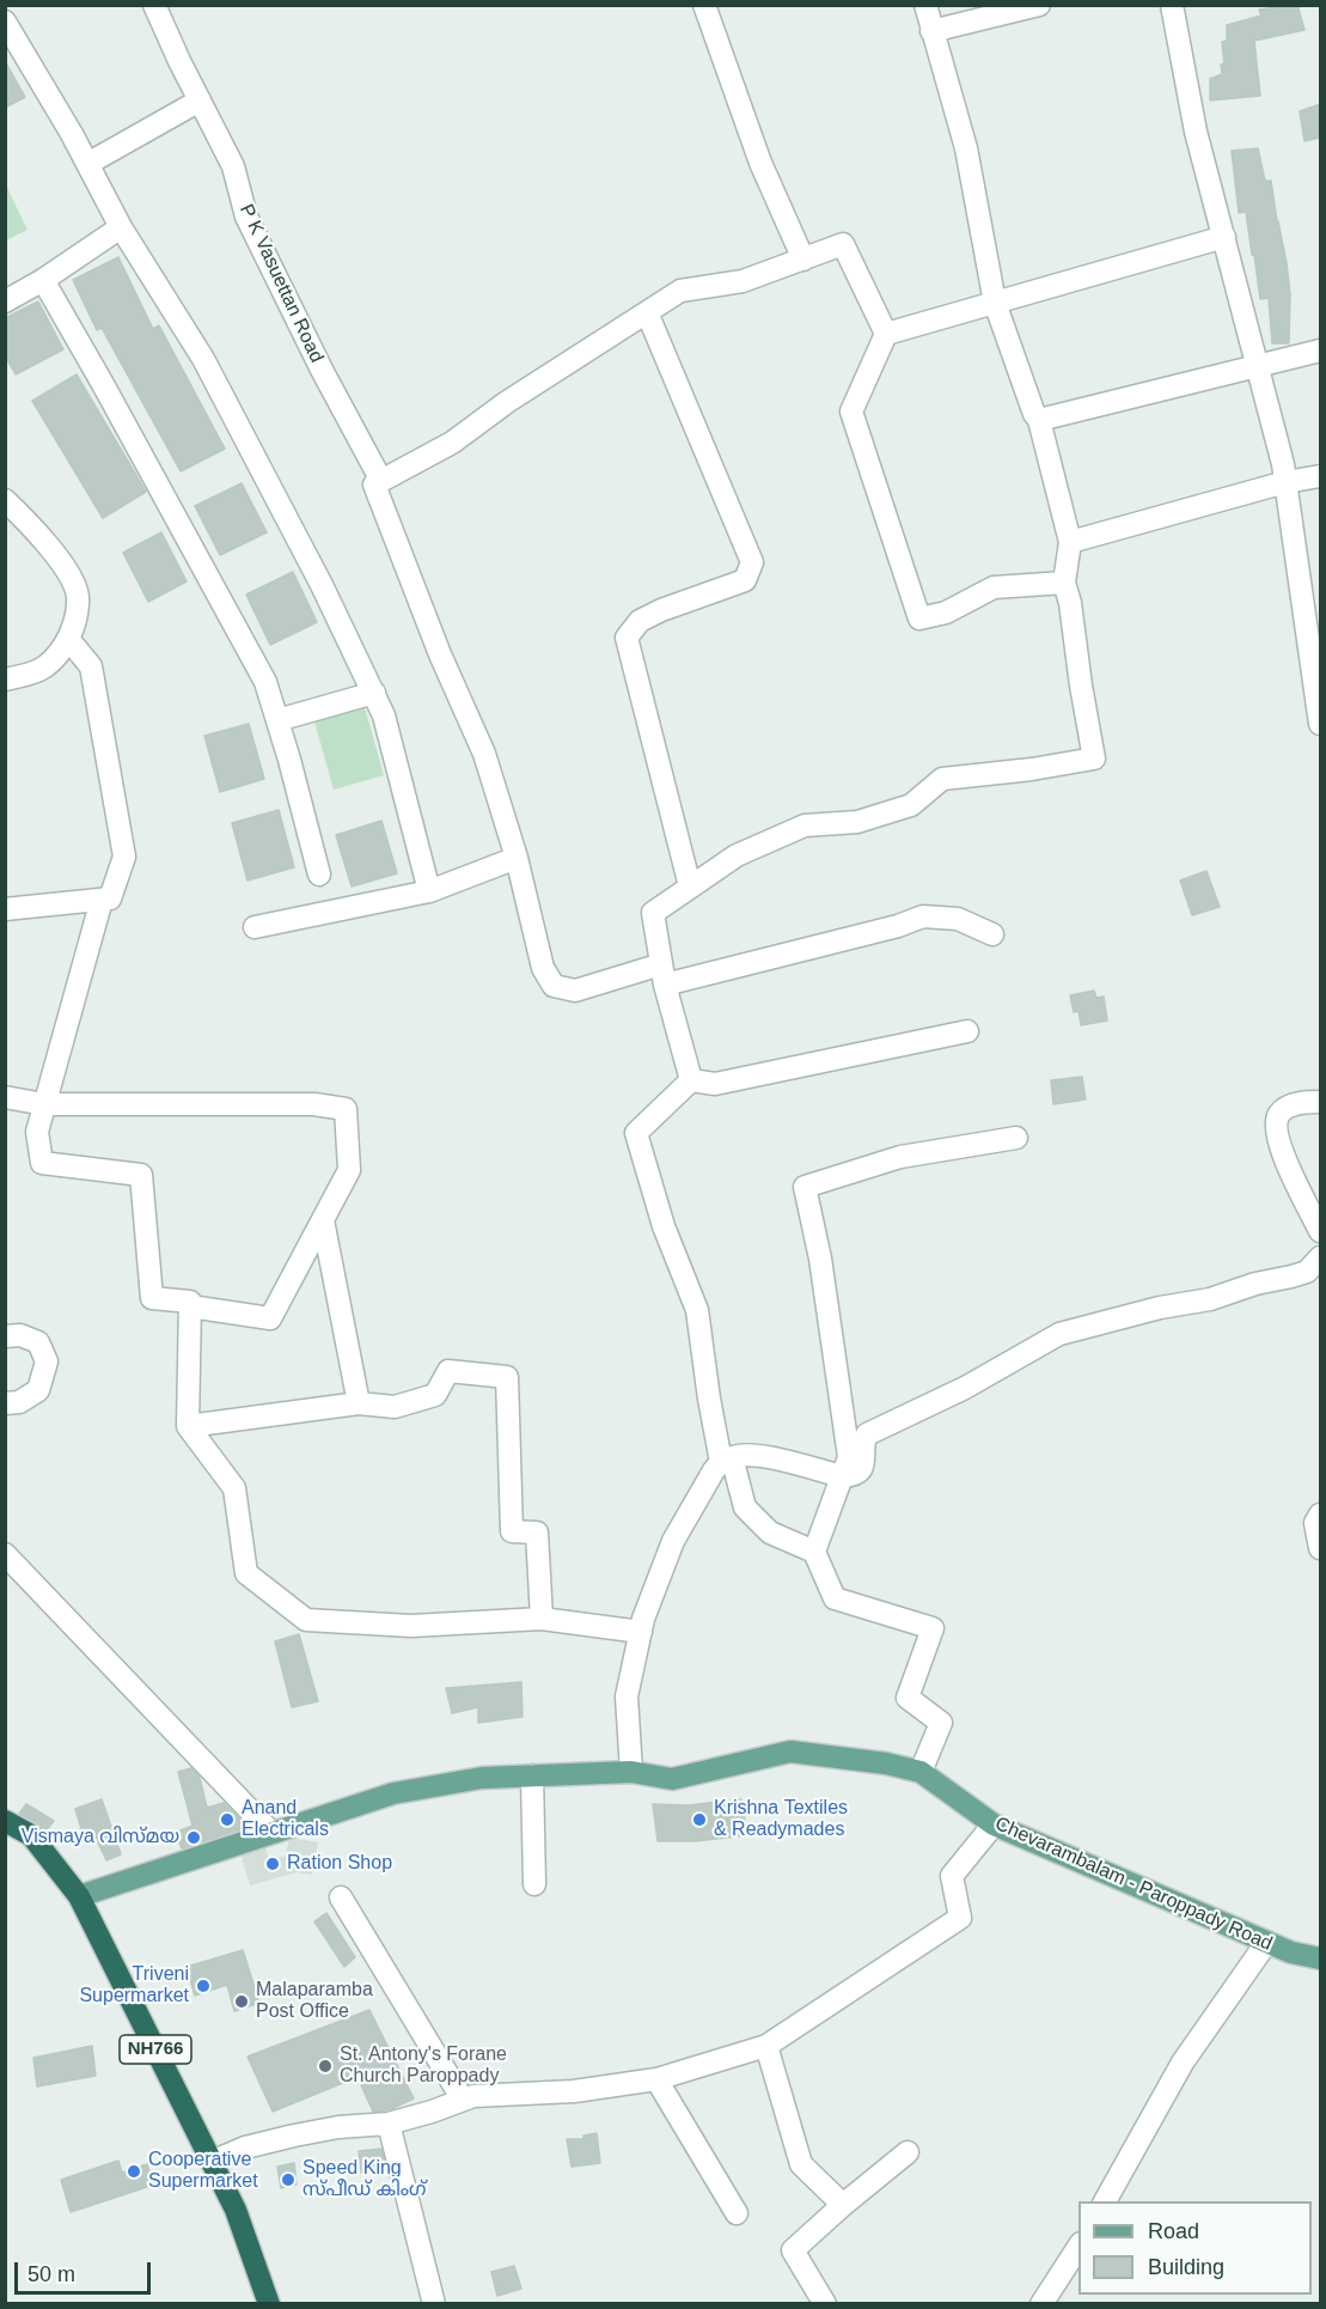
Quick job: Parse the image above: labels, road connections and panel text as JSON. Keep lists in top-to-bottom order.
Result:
{
  "streets": {
    "highway": ["NH766"],
    "main road": ["Chevarambalam - Paroppady Road"],
    "street": ["P K Vasuettan Road"]
  },
  "crossings": [
    ["Chevarambalam - Paroppady Road", "NH766"]
  ],
  "places": [
    "Anand Electricals",
    "Krishna Textiles & Readymades",
    "Vismaya വിസ്മയ",
    "Ration Shop",
    "Triveni Supermarket",
    "Malaparamba Post Office",
    "St. Antony's Forane Church Paroppady",
    "Cooperative Supermarket",
    "Speed King സ്പീഡ് കിംഗ്"
  ],
  "legend": ["Road", "Building"],
  "scale_bar": "50 m"
}
